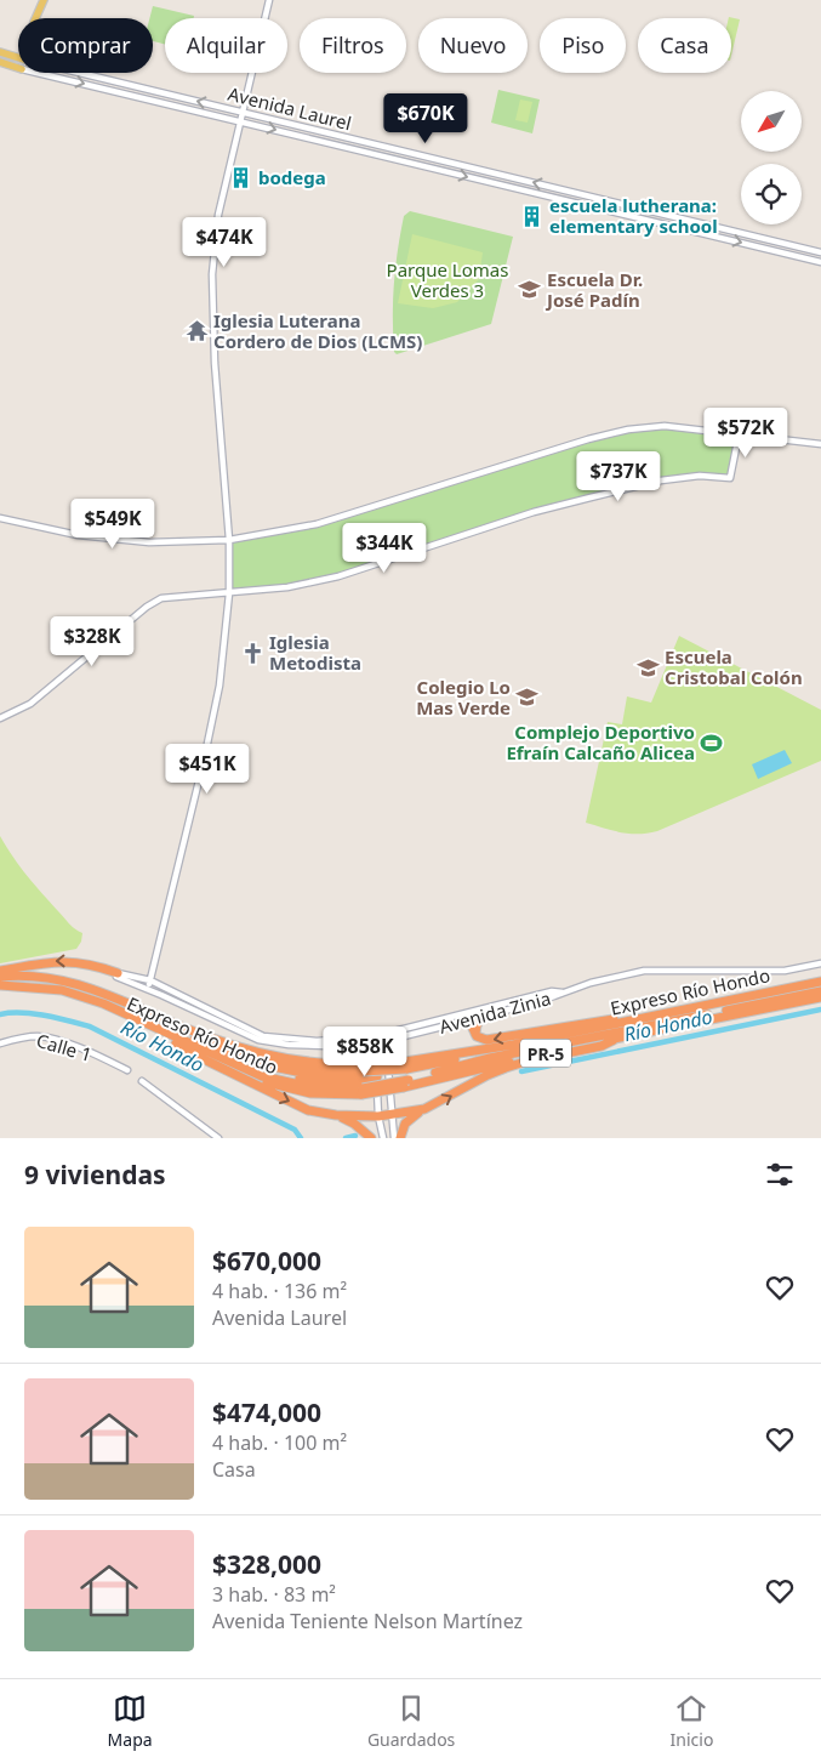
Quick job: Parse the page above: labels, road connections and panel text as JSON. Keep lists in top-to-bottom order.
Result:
{
  "streets": {
    "highway": ["Expreso Río Hondo", "PR-5"],
    "main road": ["Avenida Laurel"],
    "street": ["Avenida Zinia", "Calle 1"]
  },
  "water": ["Río Hondo"],
  "parks": ["Parque Lomas Verdes 3"],
  "places": {
    "building": ["bodega", "escuela lutherana: elementary school"],
    "school or university": ["Escuela Dr. José Padín", "Escuela Cristobal Colón", "Colegio Lo Mas Verde"],
    "temple": ["Iglesia Luterana Cordero de Dios (LCMS)"],
    "church": ["Iglesia Metodista"],
    "sports": ["Complejo Deportivo Efraín Calcaño Alicea"]
  },
  "north": "bottom left",
  "page": {
    "chip": [
      "Comprar",
      "Alquilar",
      "Filtros",
      "Nuevo",
      "Piso",
      "Casa"
    ],
    "price": [
      "$670K",
      "$474K",
      "$572K",
      "$737K",
      "$549K",
      "$344K",
      "$328K",
      "$451K",
      "$858K"
    ],
    "heading": "9 viviendas",
    "list": [
      {
        "name": "$670,000",
        "note": "4 hab. · 136 m² · Avenida Laurel"
      },
      {
        "name": "$474,000",
        "note": "4 hab. · 100 m² · Casa"
      },
      {
        "name": "$328,000",
        "note": "3 hab. · 83 m² · Avenida Teniente Nelson Martínez"
      }
    ],
    "tabs": ["Mapa", "Guardados", "Inicio"]
  }
}
